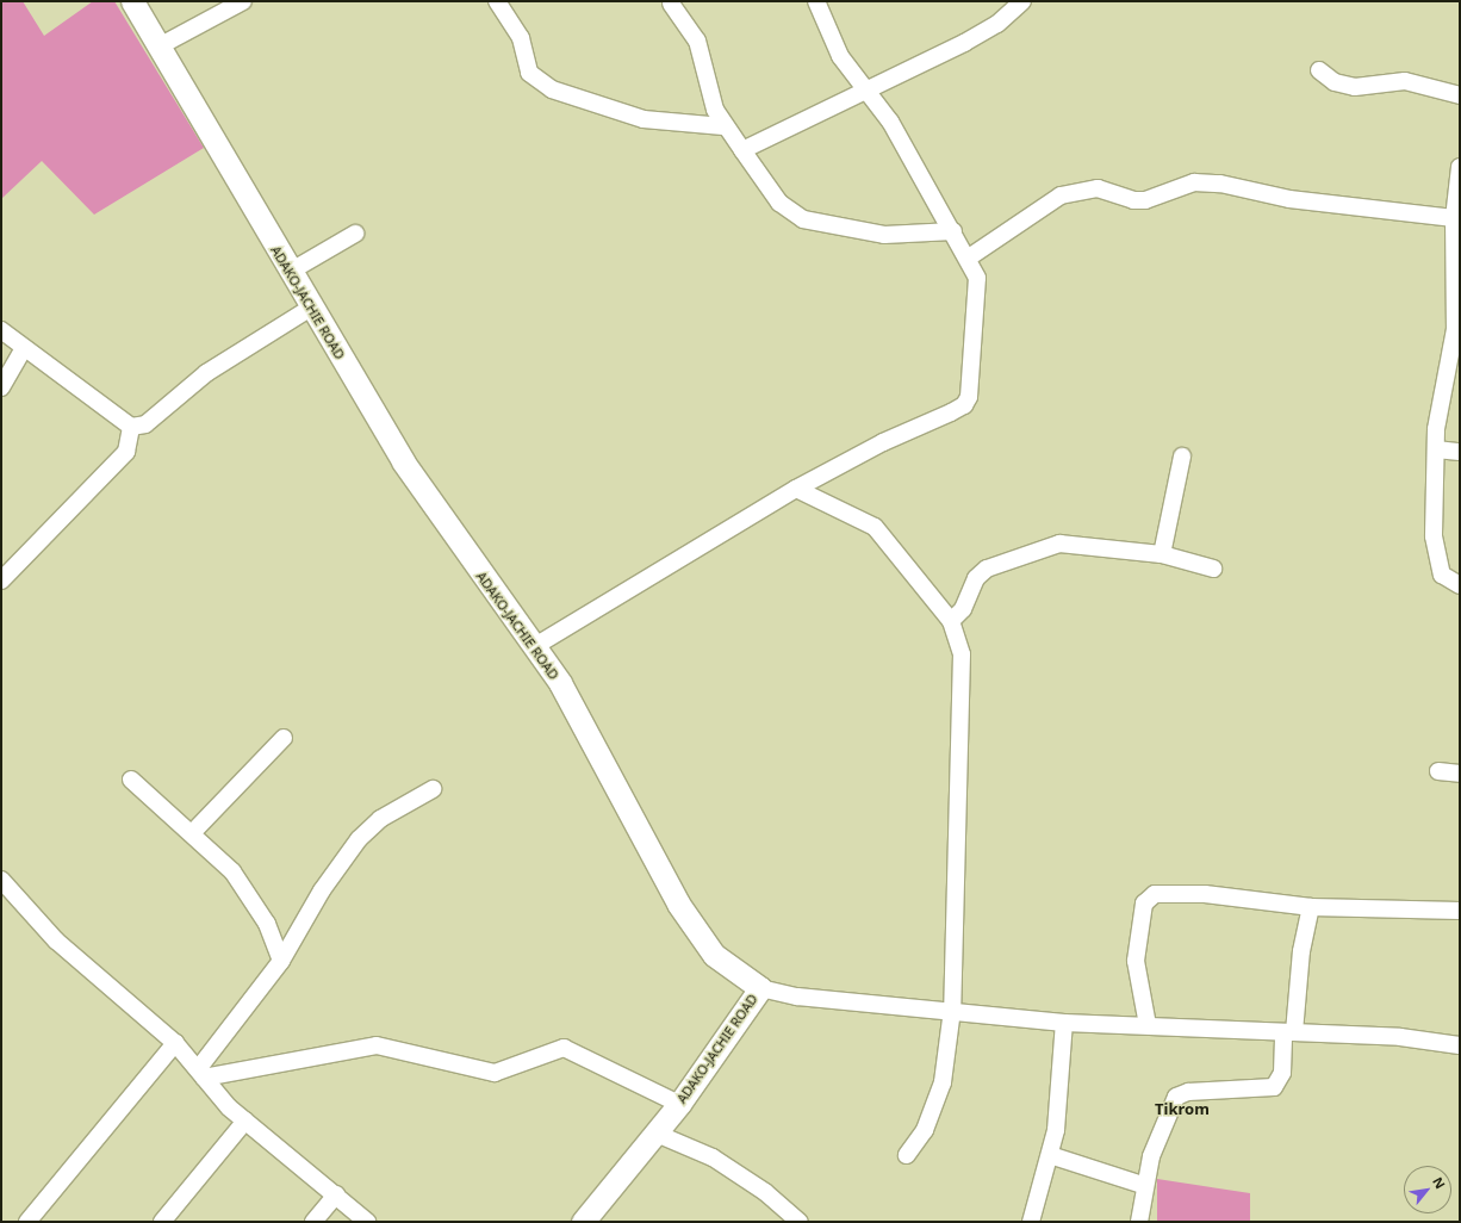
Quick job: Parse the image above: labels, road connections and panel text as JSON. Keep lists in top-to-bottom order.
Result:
{
  "streets": {
    "street": ["ADAKO-JACHIE ROAD"]
  },
  "districts": ["Tikrom"],
  "north": "top right"
}
